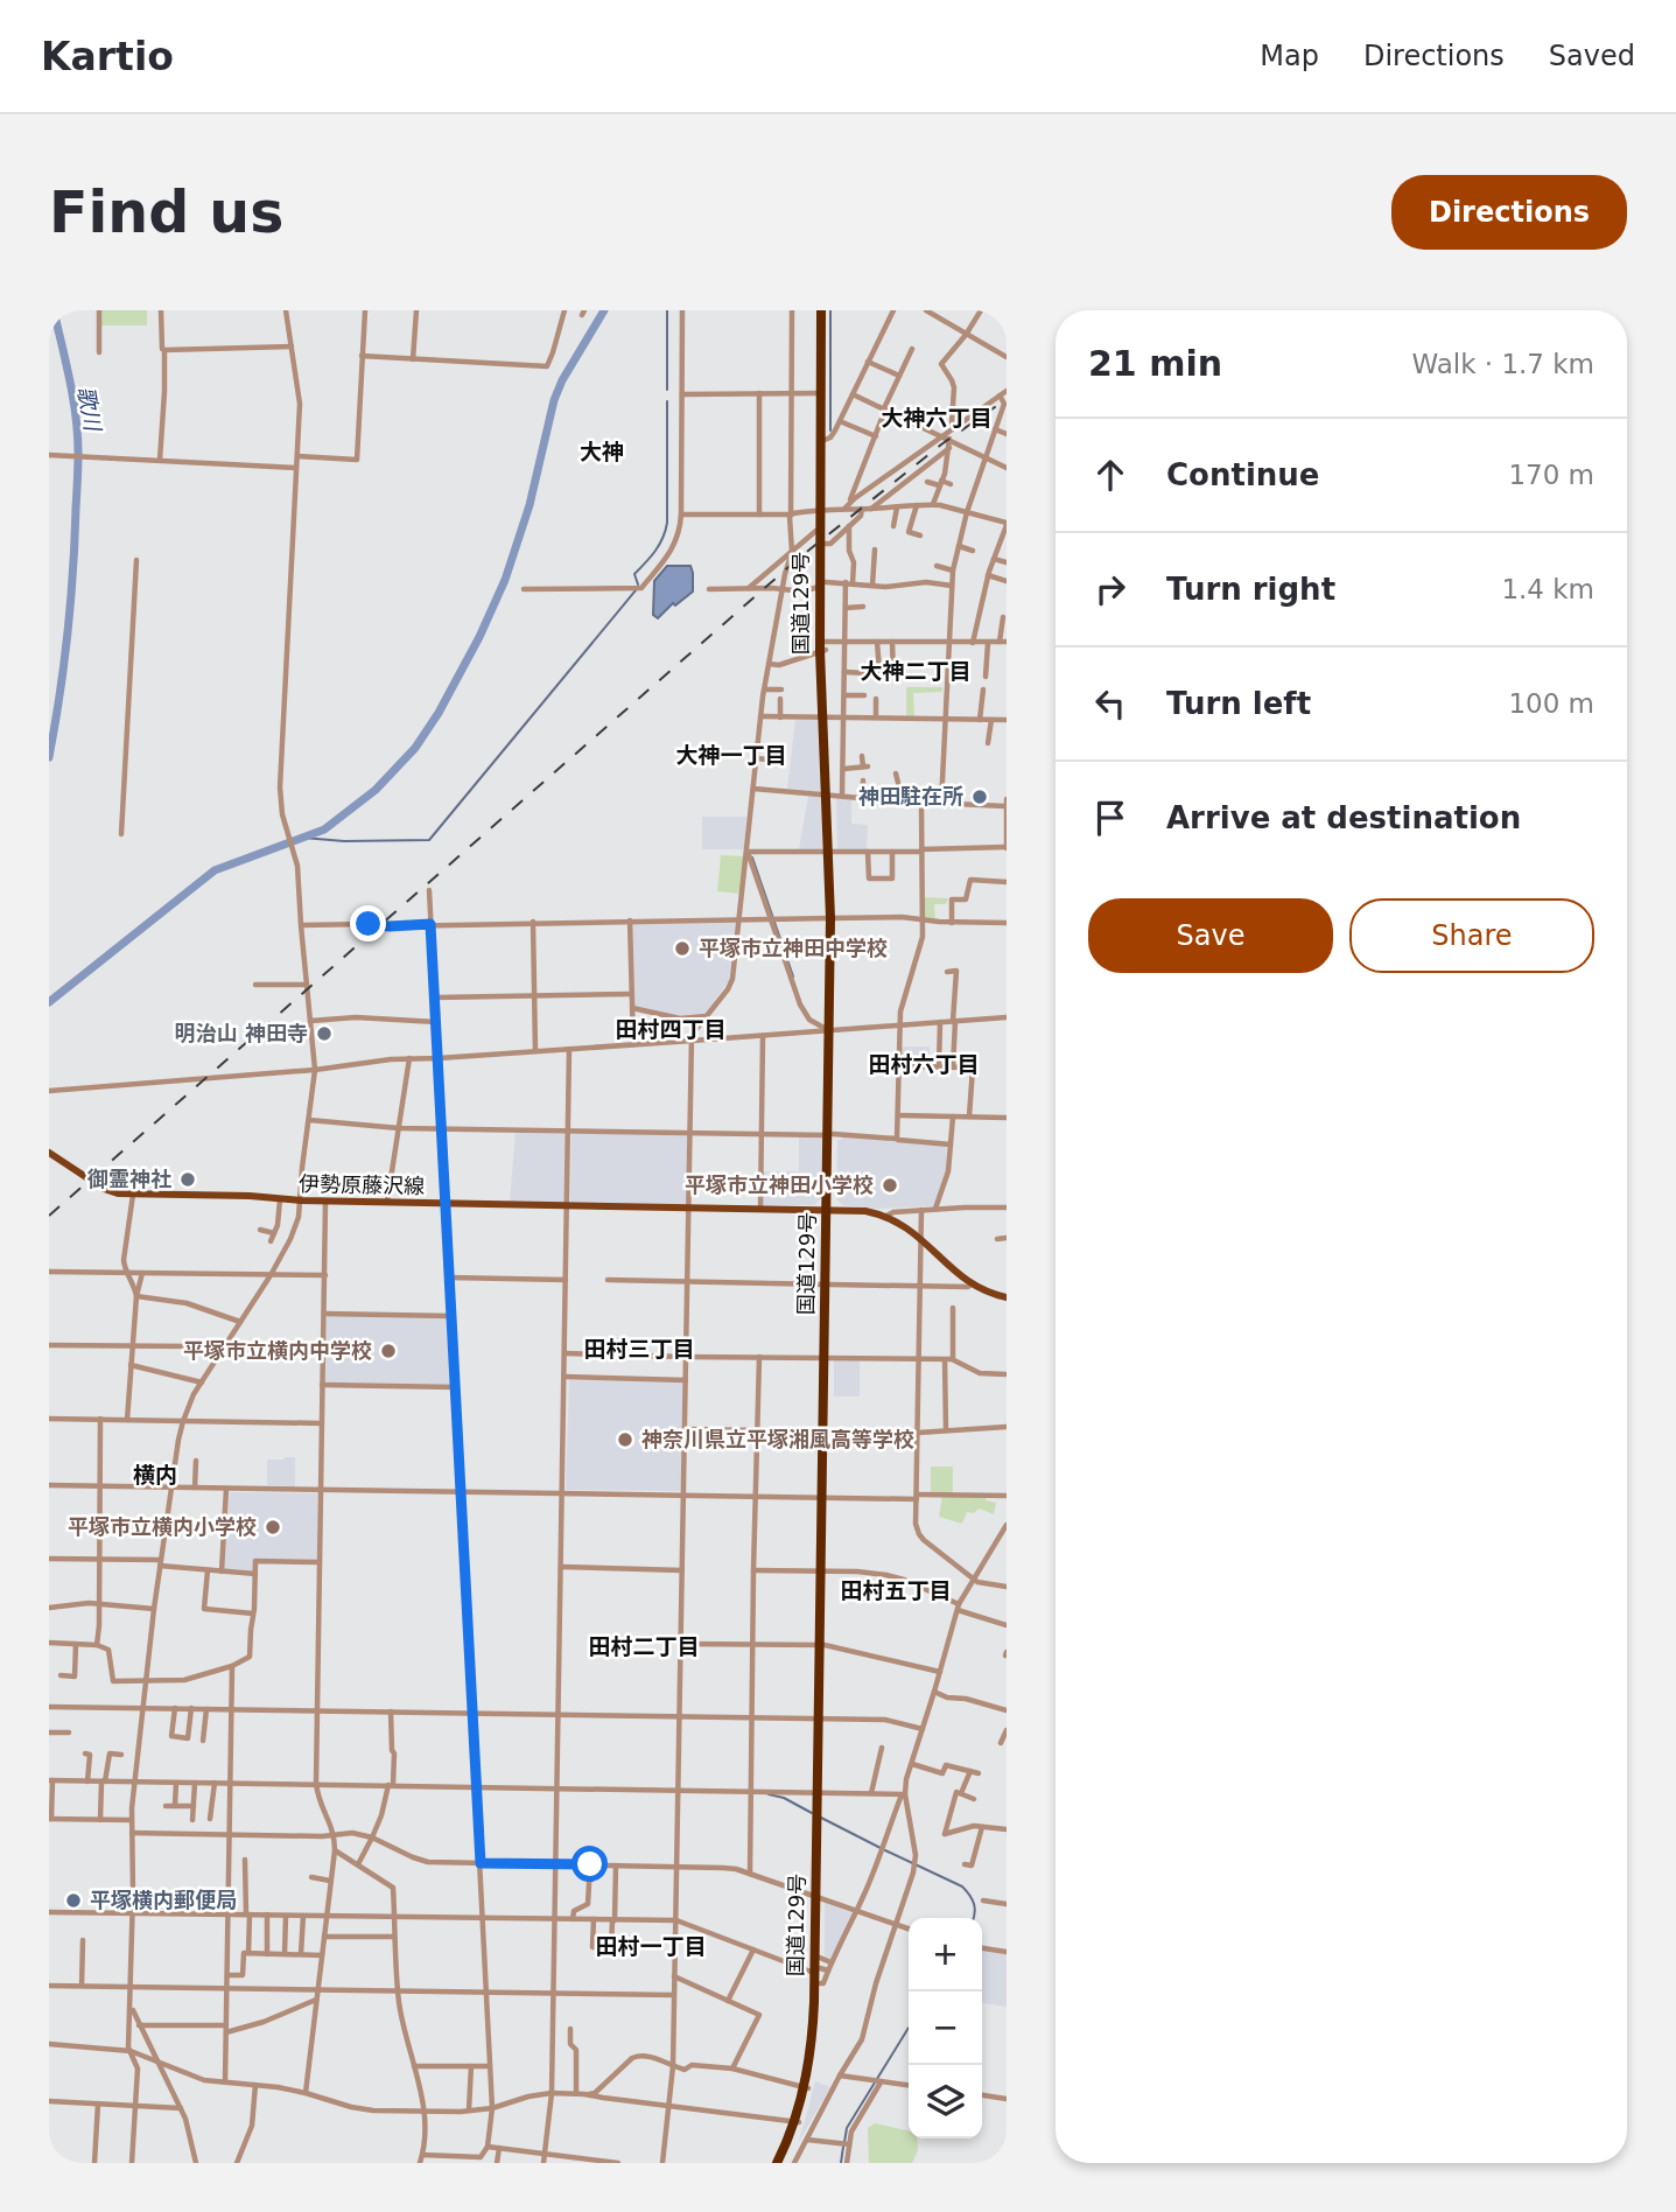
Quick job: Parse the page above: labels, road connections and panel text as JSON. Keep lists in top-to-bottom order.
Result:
{
  "streets": {
    "highway": ["国道129号"],
    "main road": ["伊勢原藤沢線"]
  },
  "crossings": [
    ["国道129号", "伊勢原藤沢線"]
  ],
  "districts": [
    "大神六丁目",
    "大神",
    "大神二丁目",
    "大神一丁目",
    "田村四丁目",
    "田村六丁目",
    "田村三丁目",
    "横内",
    "田村五丁目",
    "田村二丁目",
    "田村一丁目"
  ],
  "water": ["歌川"],
  "places": [
    "神田駐在所",
    "平塚市立神田中学校",
    "明治山 神田寺",
    "御霊神社",
    "平塚市立神田小学校",
    "平塚市立横内中学校",
    "神奈川県立平塚湘風高等学校",
    "平塚市立横内小学校",
    "平塚横内郵便局"
  ],
  "page": {
    "header": "Kartio",
    "nav": ["Map", "Directions", "Saved"],
    "buttons": [
      "Directions",
      ["Save", "Share"]
    ],
    "title": "Find us",
    "heading": ["21 min", "Walk · 1.7 km"],
    "list": [
      ["Continue", "170 m"],
      ["Turn right", "1.4 km"],
      ["Turn left", "100 m"],
      "Arrive at destination"
    ],
    "map_buttons": ["+", "−"]
  }
}
